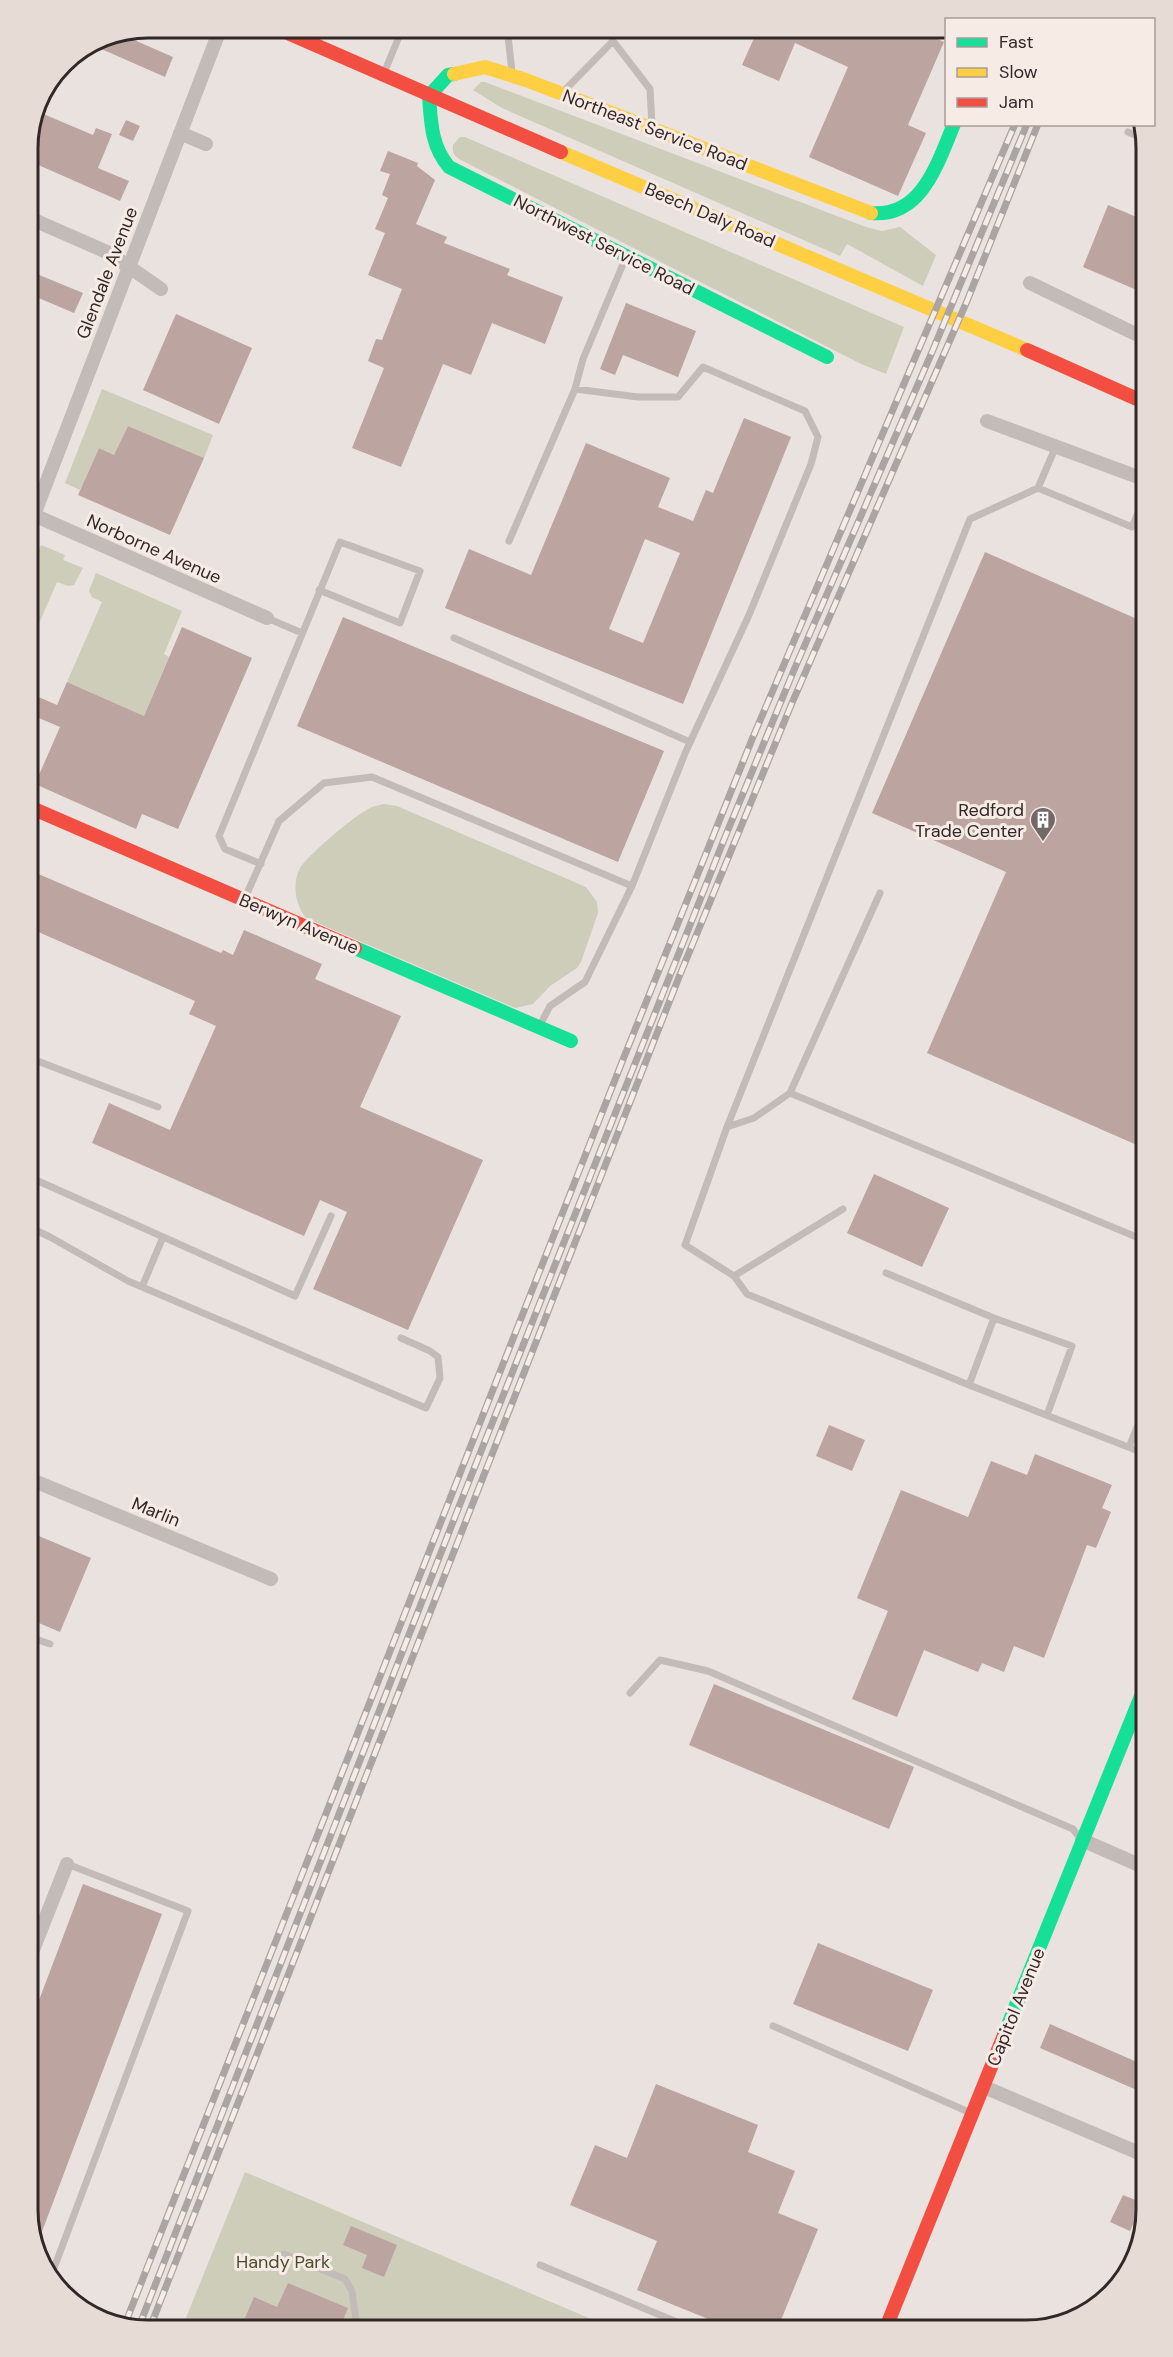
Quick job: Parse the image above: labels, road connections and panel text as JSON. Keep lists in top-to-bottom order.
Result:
{
  "streets": {
    "street": [
      "Northeast Service Road",
      "Beech Daly Road",
      "Northwest Service Road",
      "Glendale Avenue",
      "Norborne Avenue",
      "Berwyn Avenue",
      "Marlin",
      "Capitol Avenue"
    ]
  },
  "crossings": [
    ["Northeast Service Road", "Beech Daly Road"],
    ["Northeast Service Road", "Northwest Service Road"],
    ["Beech Daly Road", "Northwest Service Road"]
  ],
  "parks": ["Handy Park"],
  "places": {
    "building": ["Redford Trade Center"]
  },
  "legend": ["Fast", "Slow", "Jam"]
}
